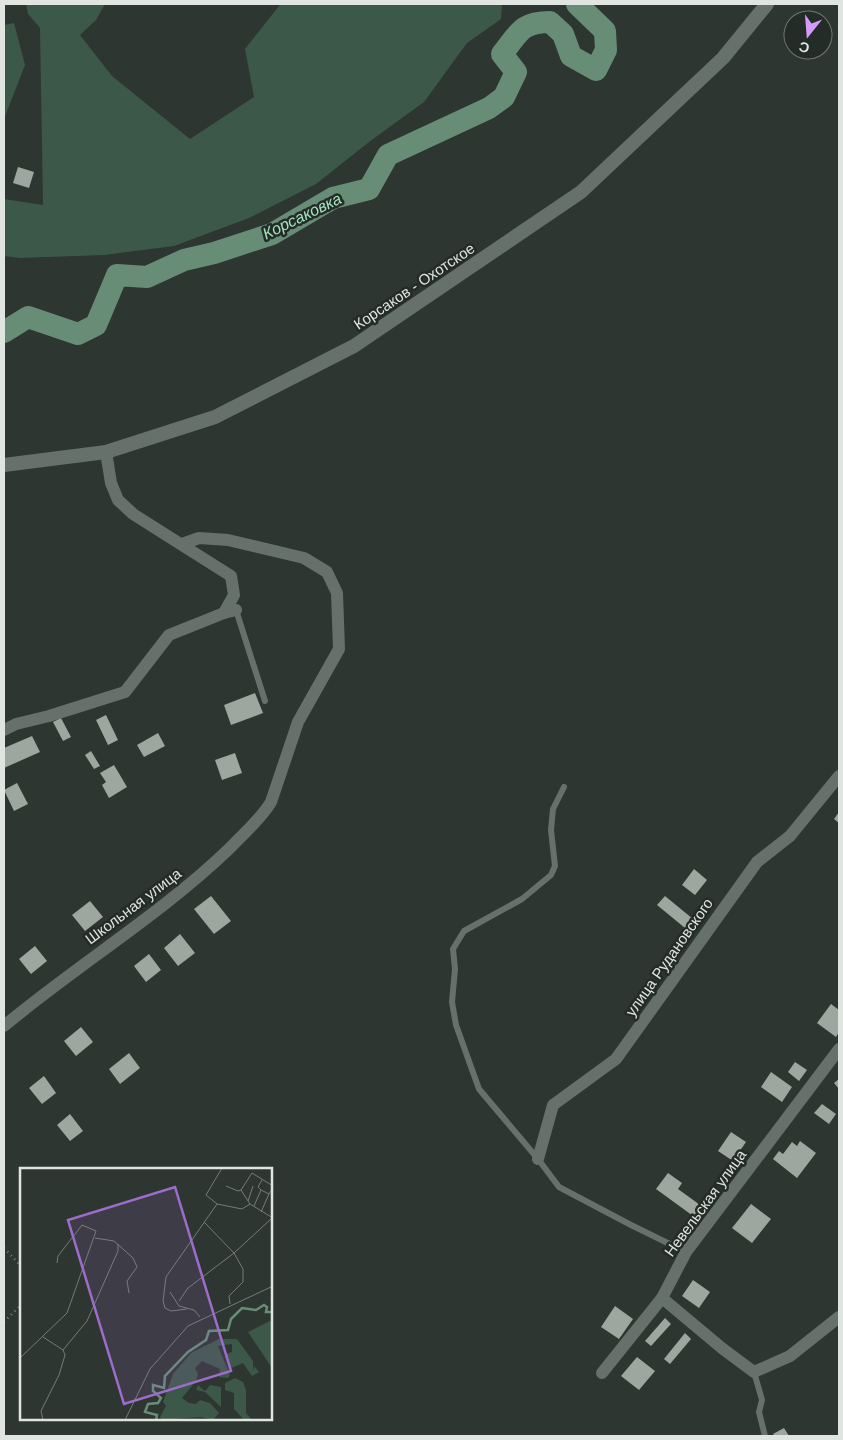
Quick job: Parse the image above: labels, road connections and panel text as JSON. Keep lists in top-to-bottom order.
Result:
{
  "streets": {
    "street": [
      "Корсаков - Охотское",
      "Школьная улица",
      "улица Рудановского",
      "Невельская улица"
    ]
  },
  "water": ["Корсаковка"],
  "north": "bottom"
}
